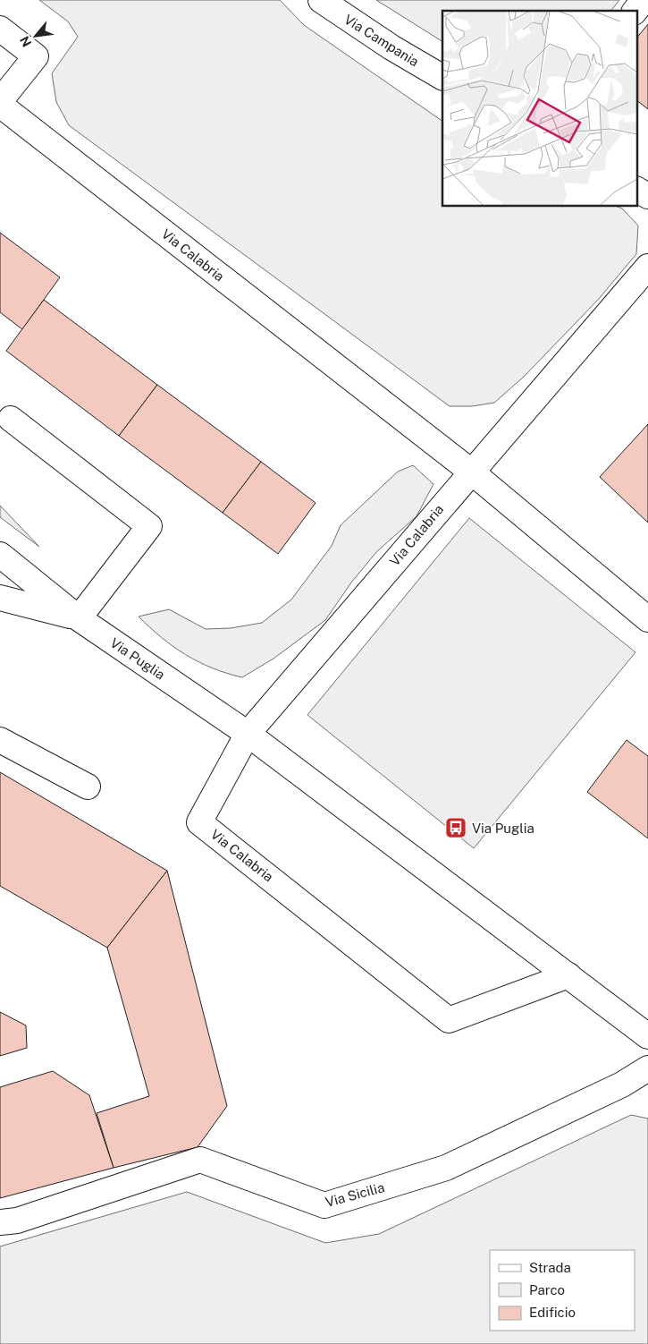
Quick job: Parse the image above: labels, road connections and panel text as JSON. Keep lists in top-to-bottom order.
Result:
{
  "streets": {
    "street": [
      "Via Campania",
      "Via Calabria",
      "Via Puglia",
      "Via Sicilia"
    ]
  },
  "crossings": [
    ["Via Calabria", "Via Puglia"]
  ],
  "places": {
    "bus stop": ["Via Puglia"]
  },
  "legend": ["Strada", "Parco", "Edificio"],
  "north": "bottom left"
}
